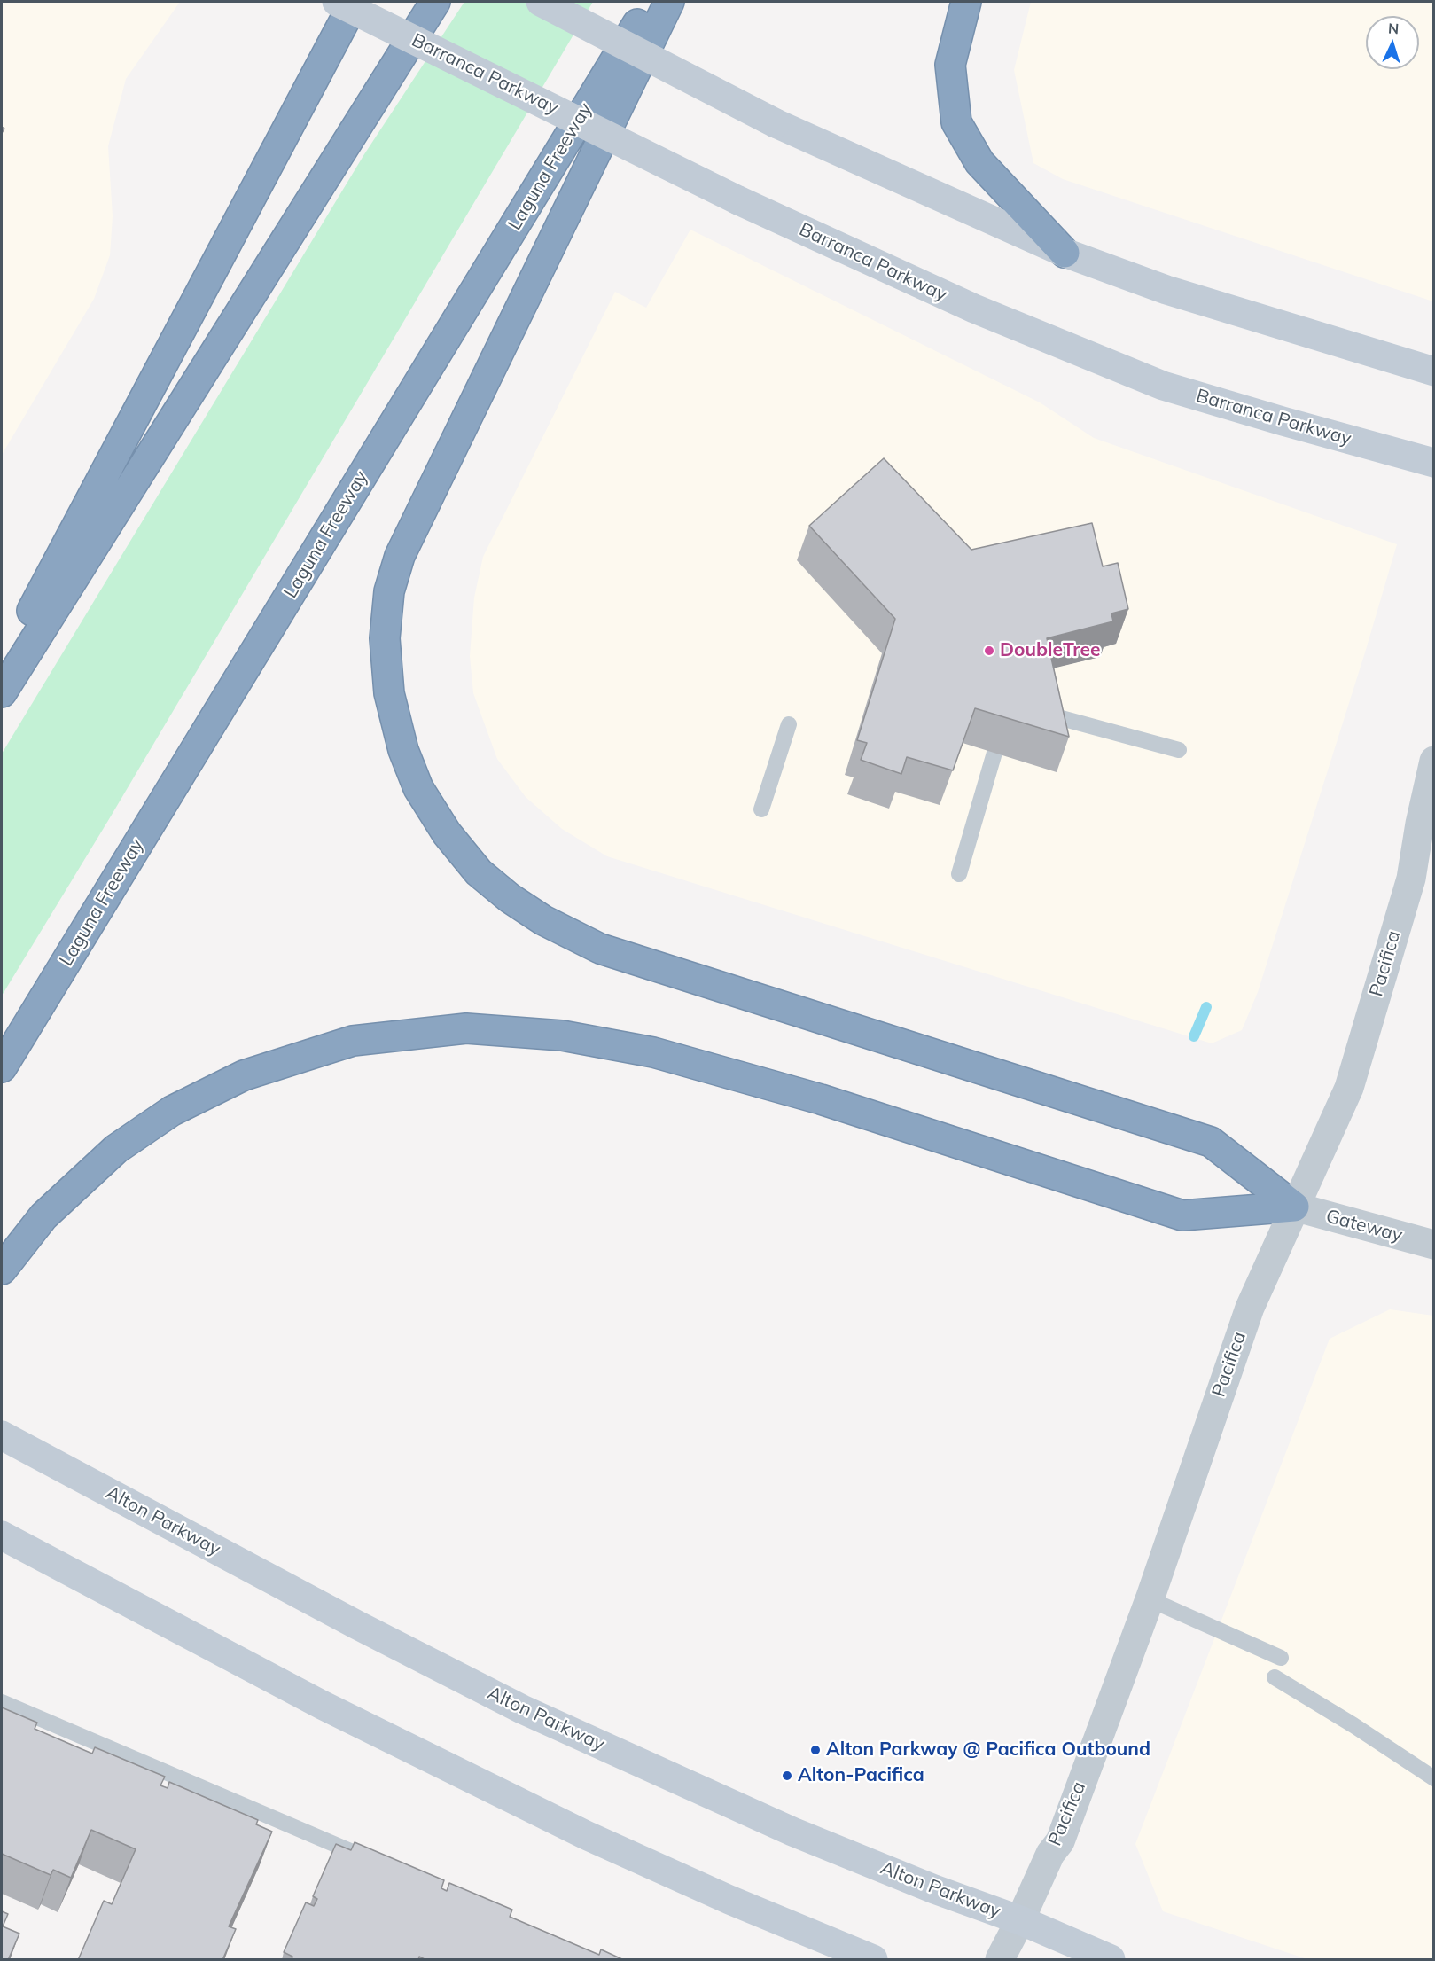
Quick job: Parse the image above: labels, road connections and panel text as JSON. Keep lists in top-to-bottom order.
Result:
{
  "streets": {
    "highway": ["Laguna Freeway"],
    "main road": ["Barranca Parkway", "Alton Parkway"],
    "street": ["Pacifica", "Gateway"]
  },
  "crossings": [
    ["Pacifica", "Gateway"],
    ["Pacifica", "Alton Parkway"]
  ],
  "places": ["DoubleTree", "Alton Parkway @ Pacifica Outbound", "Alton-Pacifica"],
  "north": "top"
}
